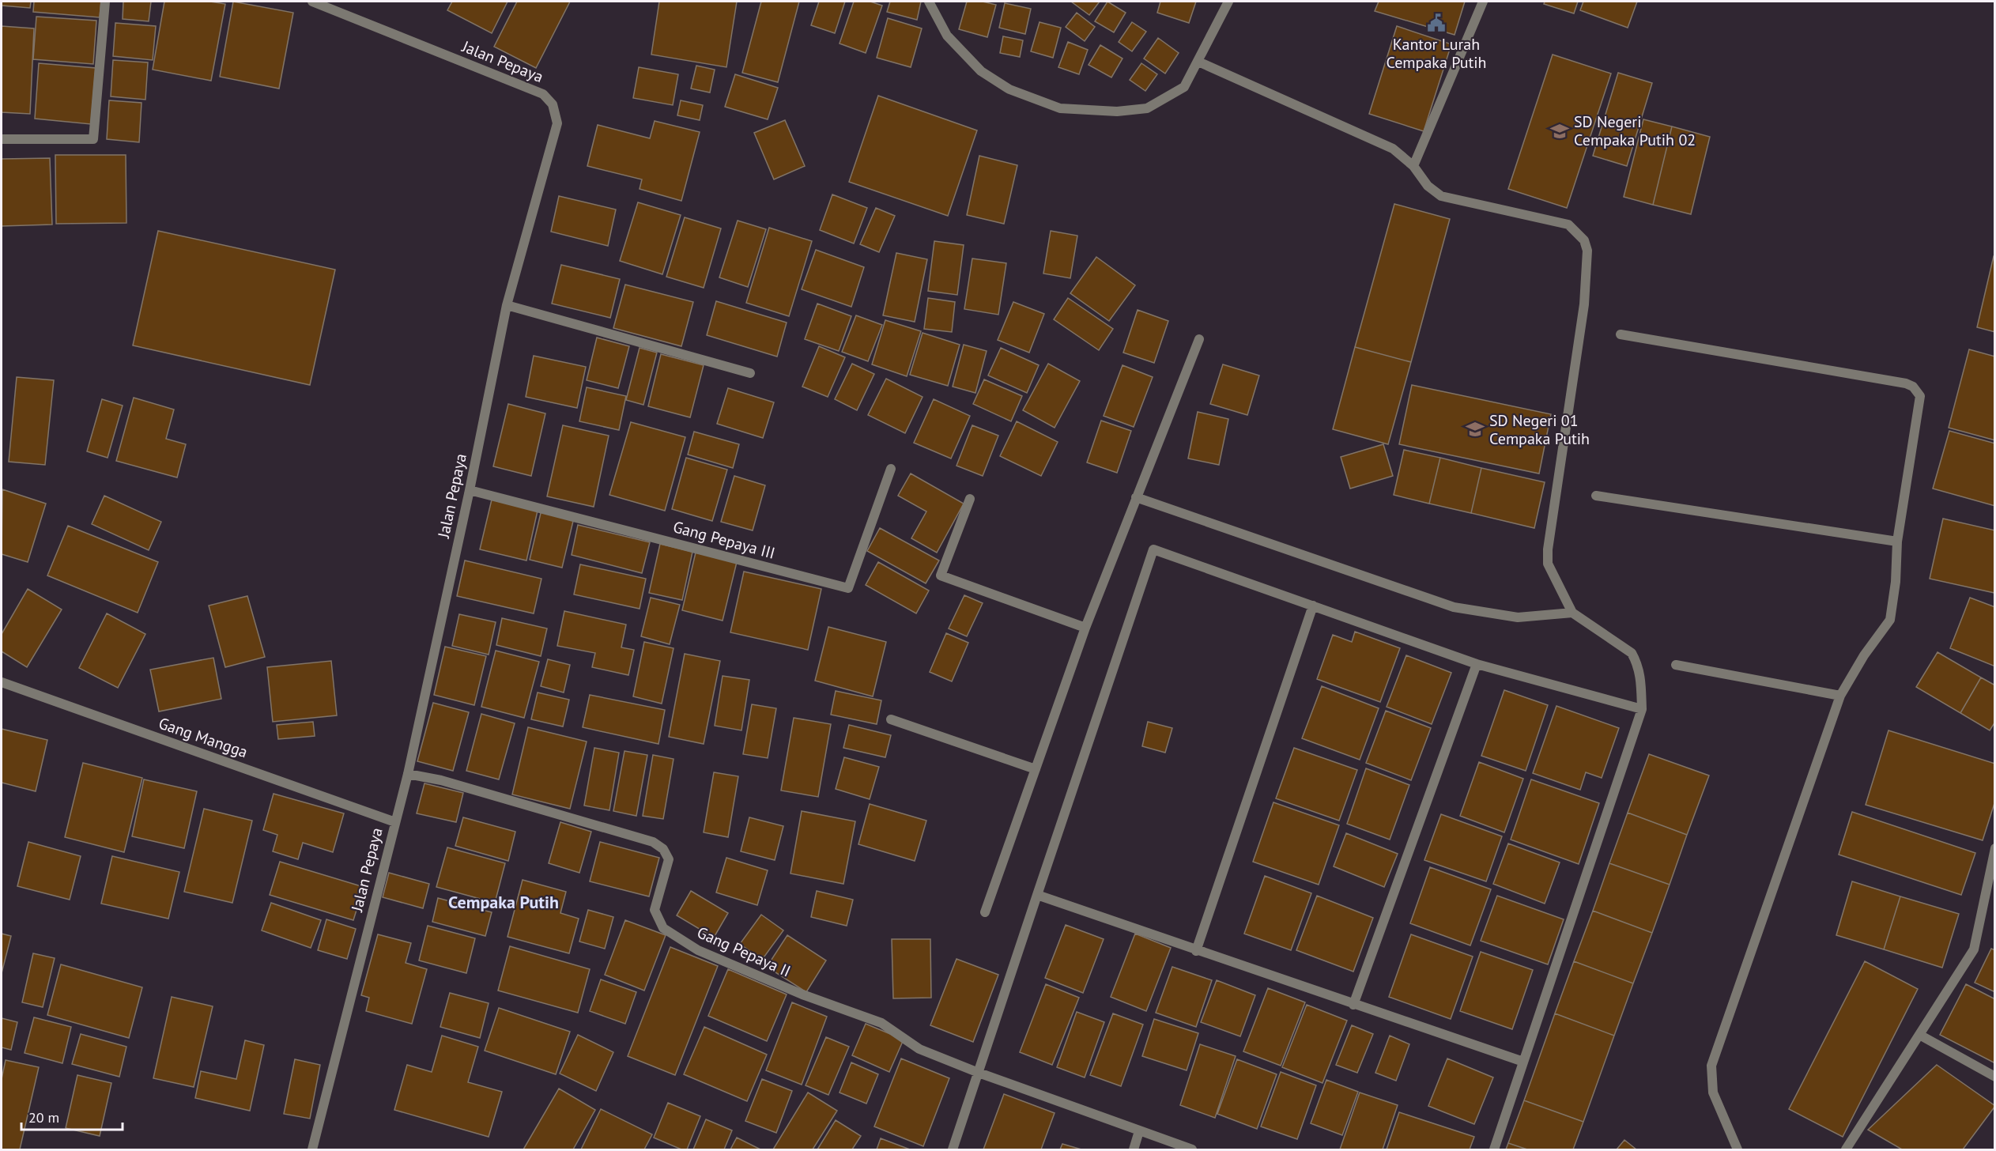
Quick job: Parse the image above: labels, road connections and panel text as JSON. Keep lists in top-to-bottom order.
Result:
{
  "streets": {
    "street": [
      "Jalan Pepaya",
      "Gang Pepaya III",
      "Gang Mangga",
      "Gang Pepaya II"
    ]
  },
  "crossings": [
    ["Jalan Pepaya", "Gang Pepaya III"],
    ["Jalan Pepaya", "Gang Mangga"],
    ["Jalan Pepaya", "Gang Pepaya II"]
  ],
  "districts": ["Cempaka Putih"],
  "places": {
    "public building": ["Kantor Lurah Cempaka Putih"],
    "school or university": ["SD Negeri Cempaka Putih 02", "SD Negeri 01 Cempaka Putih"]
  },
  "scale_bar": "20 m"
}
